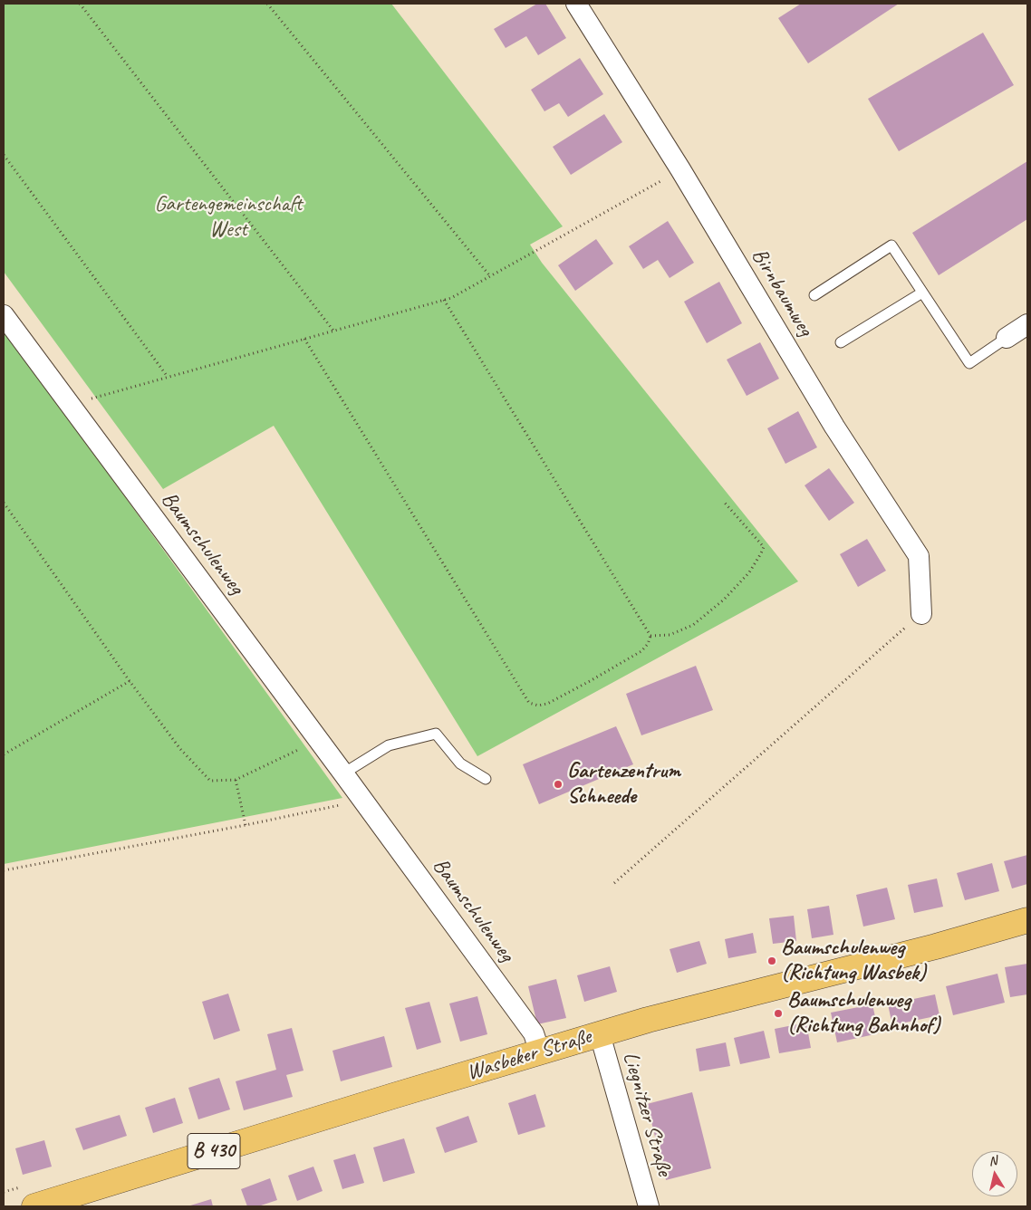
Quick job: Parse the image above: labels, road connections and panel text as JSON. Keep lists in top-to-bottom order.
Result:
{
  "streets": {
    "main road": ["Wasbeker Straße", "B 430"],
    "street": ["Birnbaumweg", "Baumschulenweg", "Liegnitzer Straße"]
  },
  "crossings": [
    ["Baumschulenweg", "Wasbeker Straße"],
    ["Wasbeker Straße", "Liegnitzer Straße"]
  ],
  "parks": ["Gartengemeinschaft West"],
  "places": ["Gartenzentrum Schneede", "Baumschulenweg (Richtung Wasbek)", "Baumschulenweg (Richtung Bahnhof)"],
  "north": "top"
}
